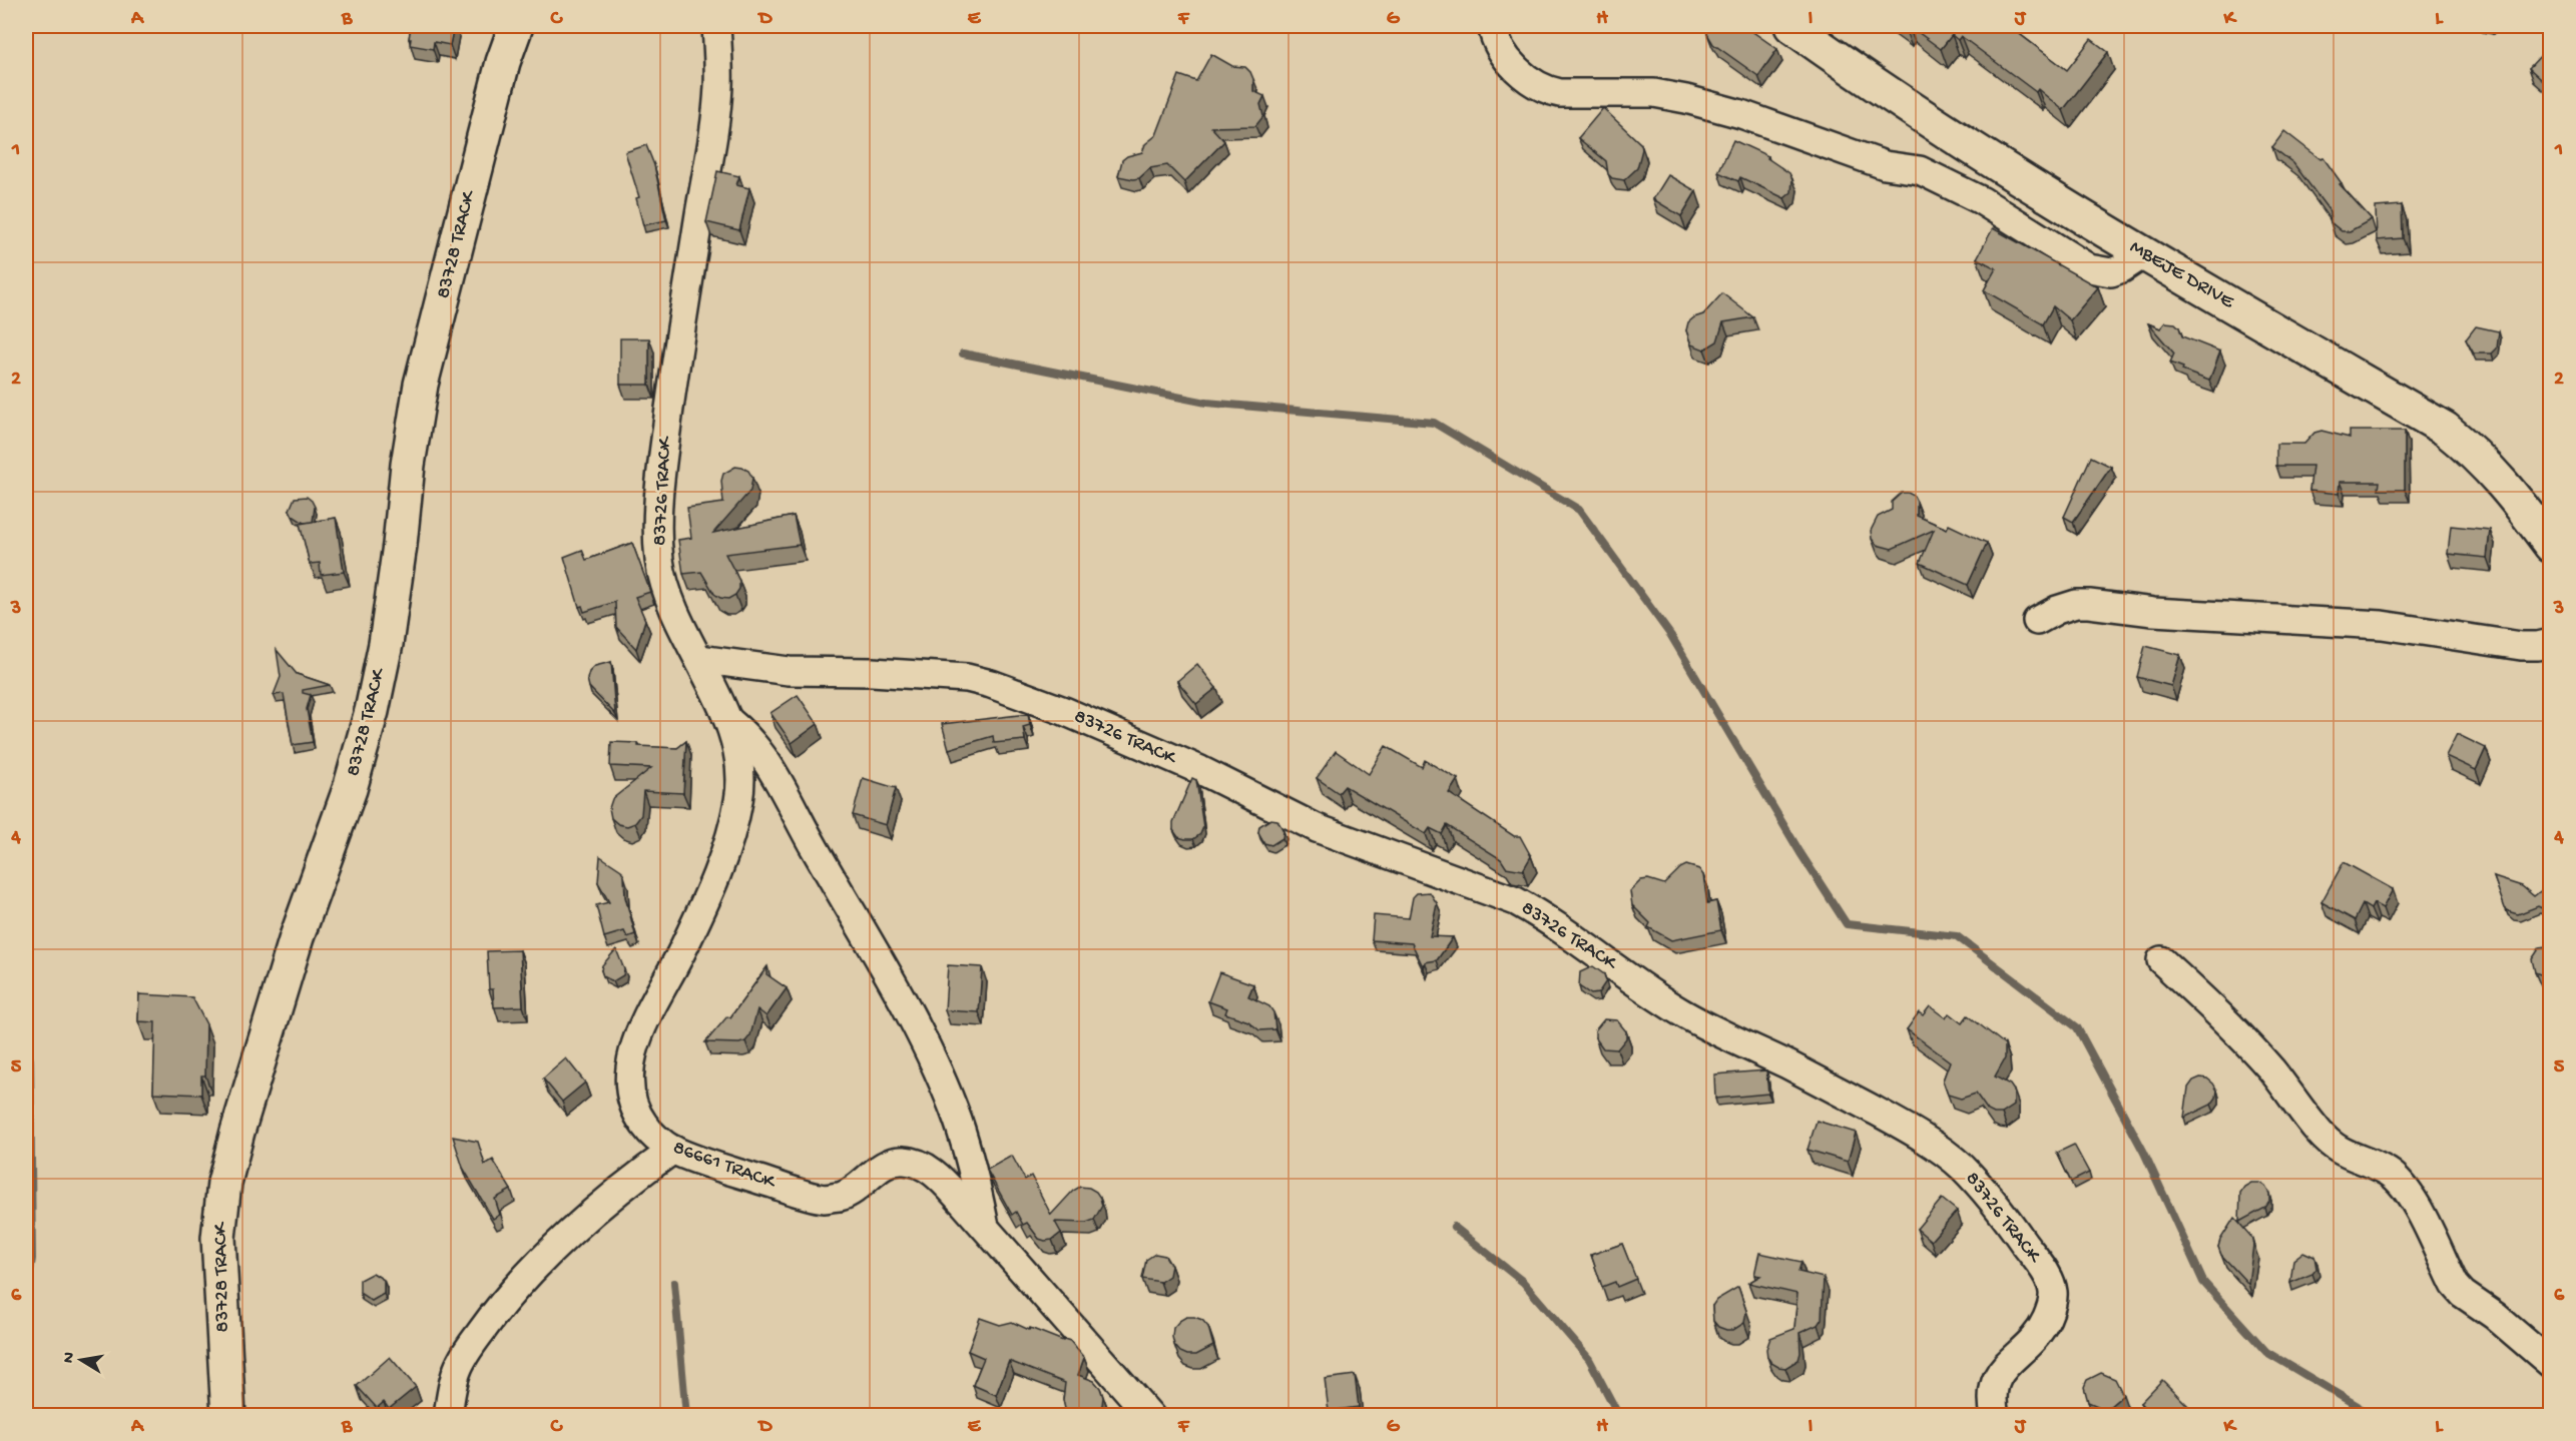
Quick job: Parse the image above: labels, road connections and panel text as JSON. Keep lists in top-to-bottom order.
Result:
{
  "streets": {
    "street": [
      "83728 TRACK",
      "MBEJE DRIVE",
      "83726 TRACK",
      "86661 TRACK"
    ]
  },
  "crossings": [
    ["83726 TRACK", "86661 TRACK"]
  ],
  "north": "left",
  "grid": {
    "columns": [
      "A",
      "B",
      "C",
      "D",
      "E",
      "F",
      "G",
      "H",
      "I",
      "J",
      "K",
      "L"
    ],
    "rows": [
      "1",
      "2",
      "3",
      "4",
      "5",
      "6"
    ]
  }
}
